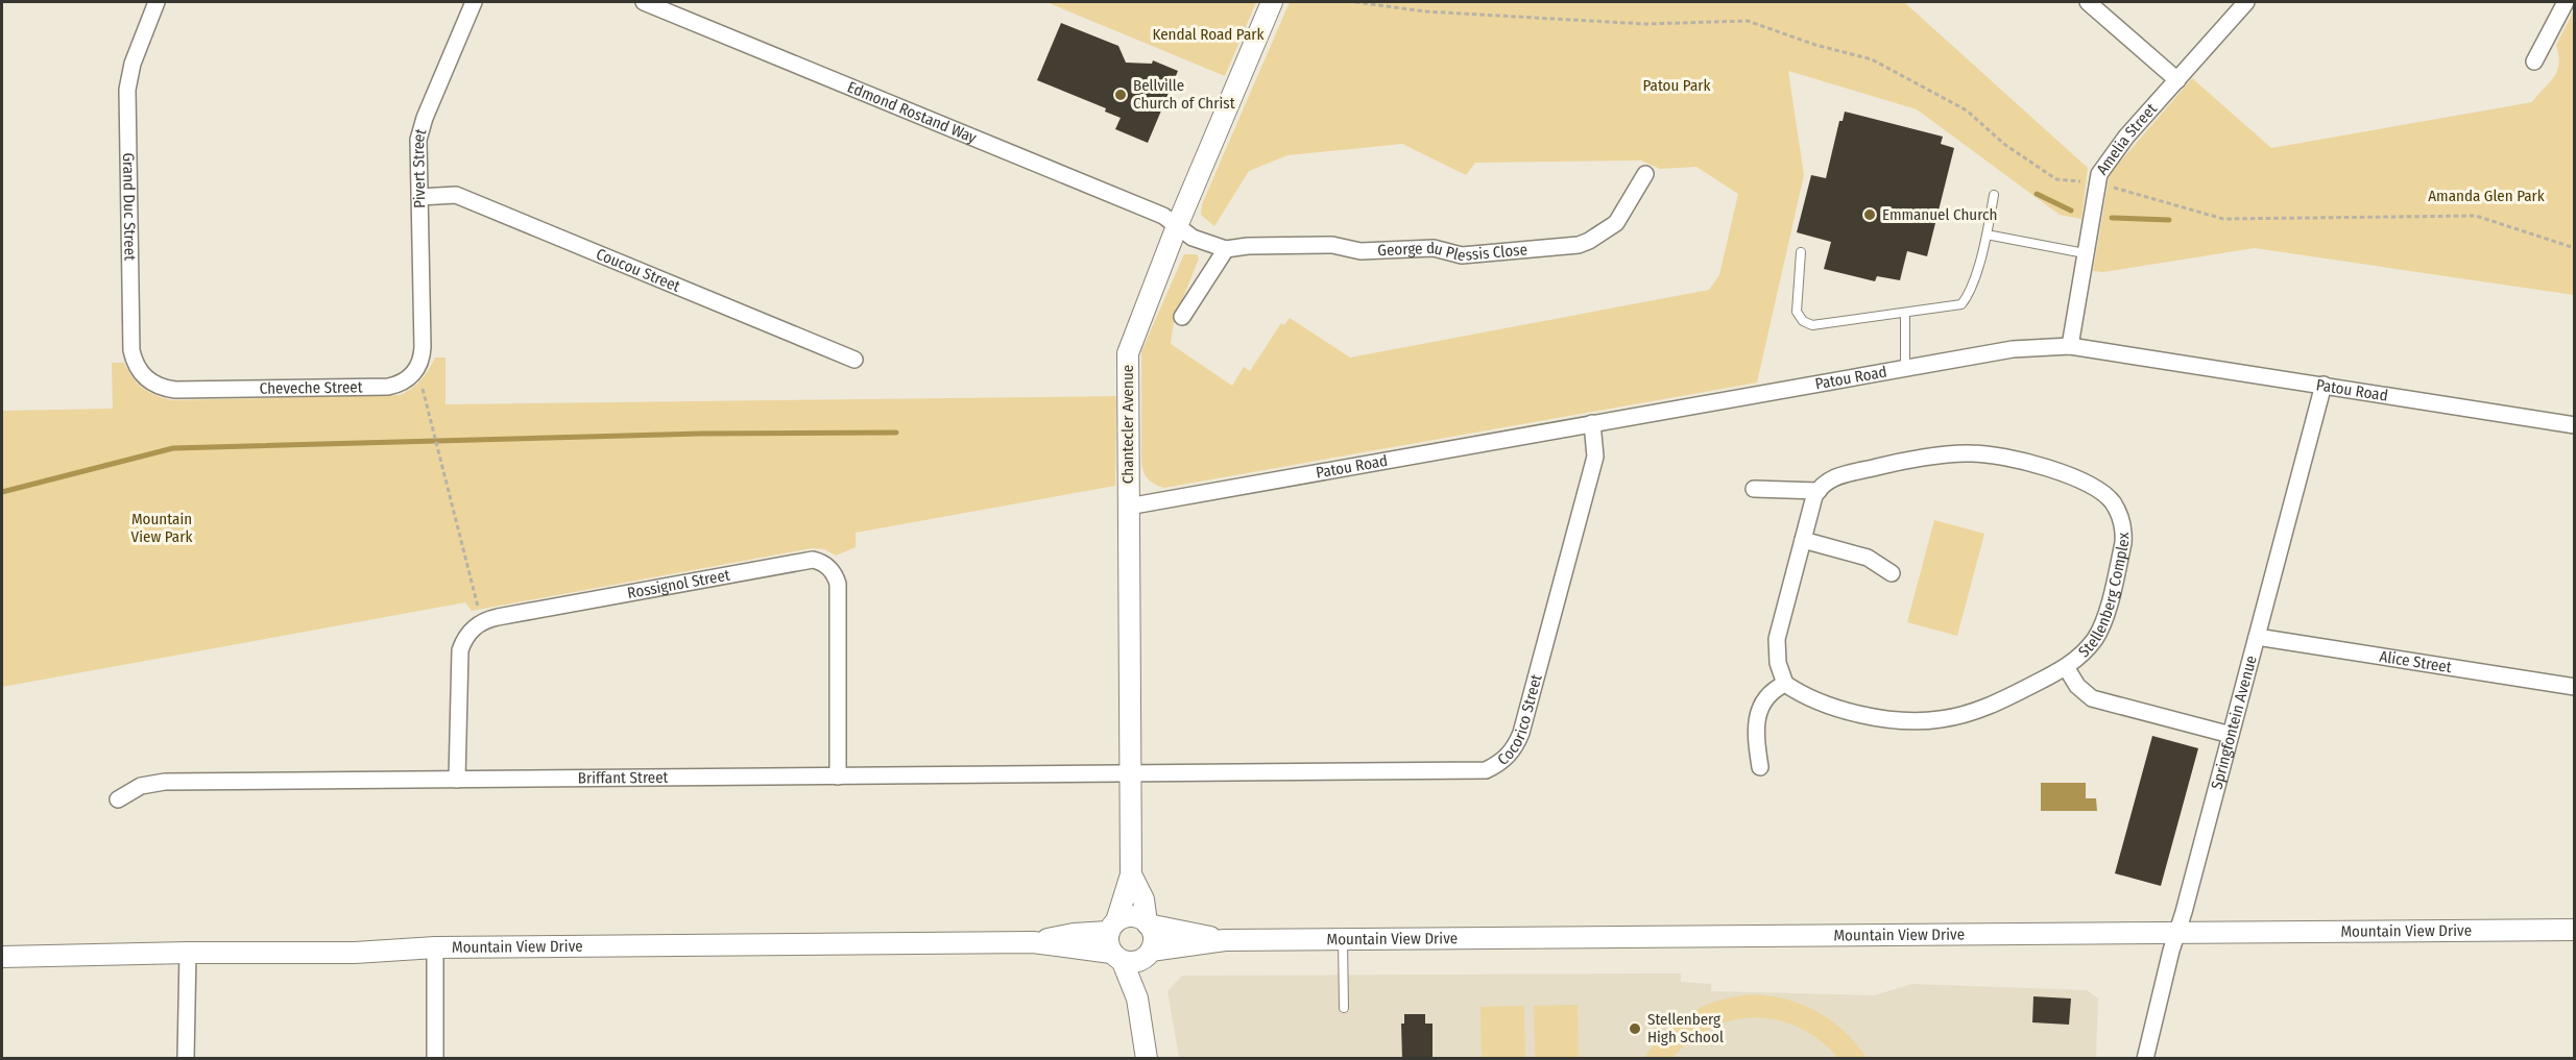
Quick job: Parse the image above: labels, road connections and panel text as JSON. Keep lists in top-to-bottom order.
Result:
{
  "streets": {
    "street": [
      "Edmond Rostand Way",
      "Amelia Street",
      "Pivert Street",
      "Grand Duc Street",
      "George du Plessis Close",
      "Coucou Street",
      "Patou Road",
      "Cheveche Street",
      "Chantecler Avenue",
      "Rossignol Street",
      "Stellenberg Complex",
      "Alice Street",
      "Cocorico Street",
      "Springfontein Avenue",
      "Briffant Street",
      "Mountain View Drive"
    ]
  },
  "crossings": [
    ["Edmond Rostand Way", "George du Plessis Close"],
    ["Edmond Rostand Way", "Chantecler Avenue"],
    ["Amelia Street", "Patou Road"],
    ["Pivert Street", "Coucou Street"],
    ["Pivert Street", "Cheveche Street"],
    ["Grand Duc Street", "Cheveche Street"],
    ["George du Plessis Close", "Chantecler Avenue"],
    ["Patou Road", "Chantecler Avenue"],
    ["Patou Road", "Cocorico Street"],
    ["Patou Road", "Springfontein Avenue"],
    ["Chantecler Avenue", "Cocorico Street"],
    ["Chantecler Avenue", "Briffant Street"],
    ["Chantecler Avenue", "Mountain View Drive"],
    ["Rossignol Street", "Briffant Street"],
    ["Stellenberg Complex", "Springfontein Avenue"],
    ["Alice Street", "Springfontein Avenue"],
    ["Cocorico Street", "Briffant Street"],
    ["Springfontein Avenue", "Mountain View Drive"]
  ],
  "parks": [
    "Kendal Road Park",
    "Patou Park",
    "Amanda Glen Park",
    "Mountain View Park"
  ],
  "places": ["Bellville Church of Christ", "Emmanuel Church", "Stellenberg High School"]
}
